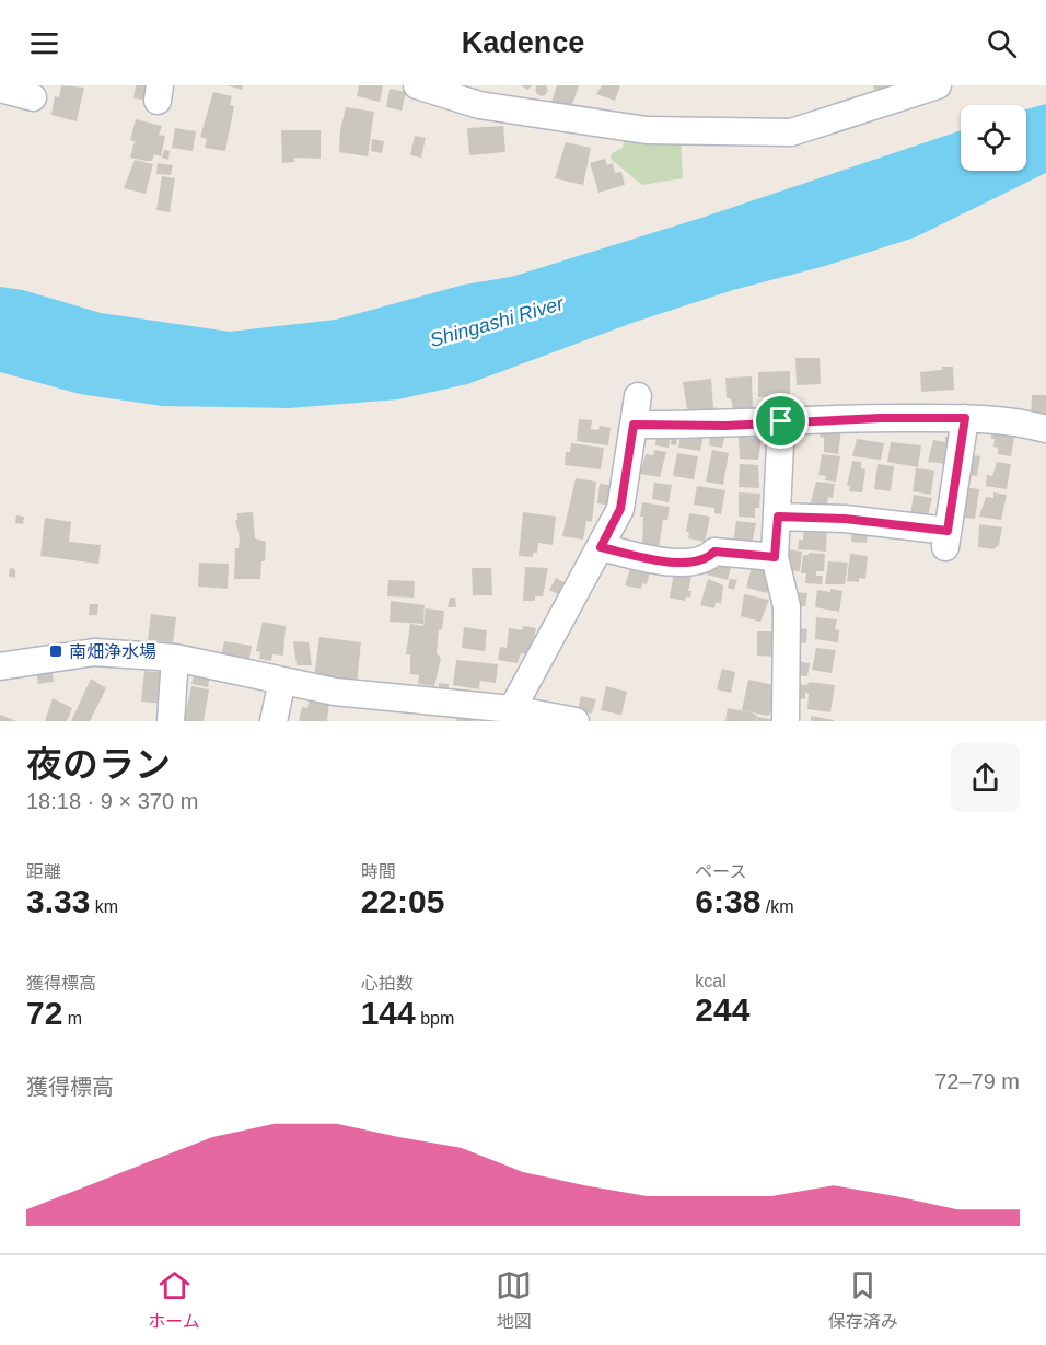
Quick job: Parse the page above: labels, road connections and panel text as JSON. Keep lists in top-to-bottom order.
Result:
{
  "water": ["Shingashi River"],
  "places": {
    "transit": ["南畑浄水場"]
  },
  "page": {
    "header": "Kadence",
    "heading": ["夜のラン", "18:18 · 9 × 370 m"],
    "stats": [
      ["距離", "3.33 km"],
      ["時間", "22:05"],
      ["ペース", "6:38 /km"],
      ["獲得標高", "72 m"],
      ["心拍数", "144 bpm"],
      ["kcal", "244"]
    ],
    "chart": ["獲得標高", "72–79 m"],
    "tabs": ["ホーム", "地図", "保存済み"]
  }
}
